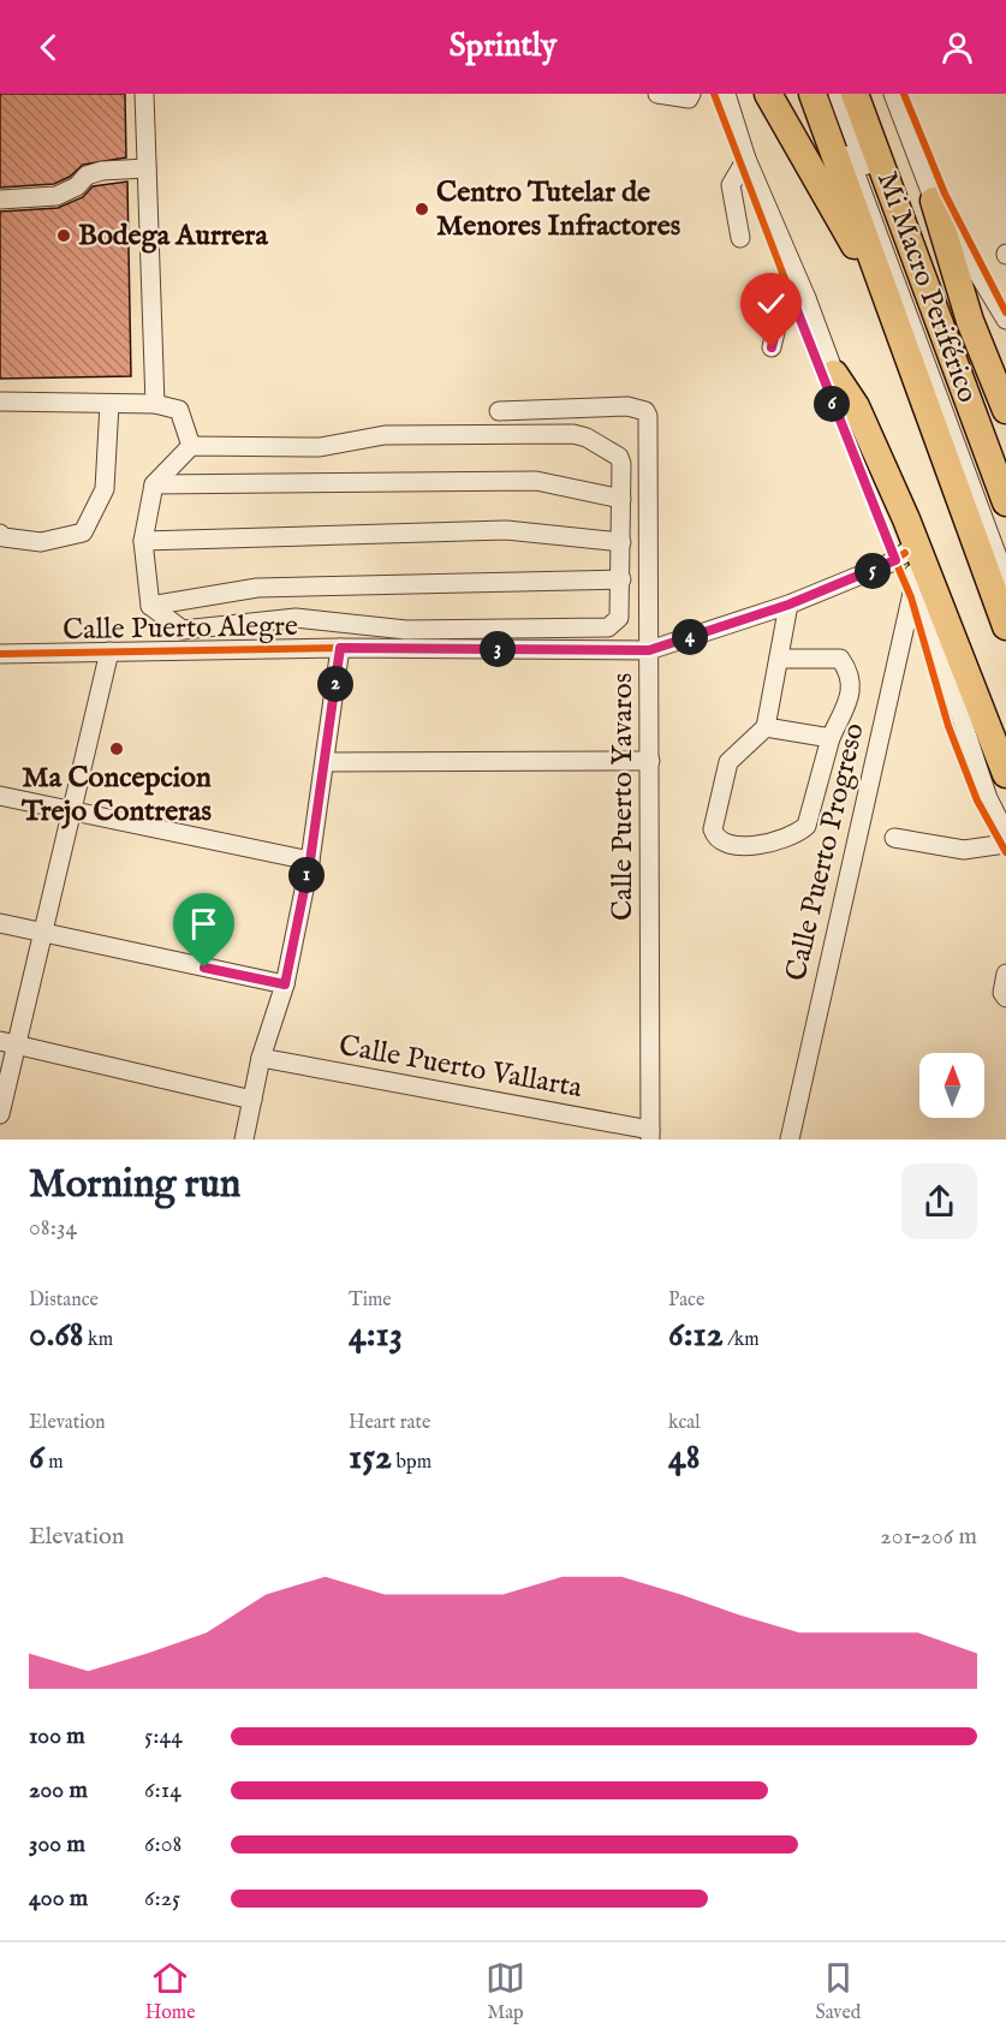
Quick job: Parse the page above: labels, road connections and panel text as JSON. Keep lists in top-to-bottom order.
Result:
{
  "streets": {
    "street": [
      "Mi Macro Periférico",
      "Calle Puerto Alegre",
      "Calle Puerto Yavaros",
      "Calle Puerto Progreso",
      "Calle Puerto Vallarta"
    ]
  },
  "crossings": [
    ["Calle Puerto Alegre", "Calle Puerto Yavaros"],
    ["Calle Puerto Yavaros", "Calle Puerto Vallarta"]
  ],
  "places": ["Centro Tutelar de Menores Infractores", "Bodega Aurrera", "Ma Concepcion Trejo Contreras"],
  "north": "top",
  "page": {
    "header": "Sprintly",
    "pins": [
      "6",
      "5",
      "4",
      "3",
      "2",
      "1"
    ],
    "heading": ["Morning run", "08:34"],
    "stats": [
      ["Distance", "0.68 km"],
      ["Time", "4:13"],
      ["Pace", "6:12 /km"],
      ["Elevation", "6 m"],
      ["Heart rate", "152 bpm"],
      ["kcal", "48"]
    ],
    "chart": ["Elevation", "201–206 m"],
    "list": [
      {
        "name": "100 m",
        "note": "5:44"
      },
      {
        "name": "200 m",
        "note": "6:14"
      },
      {
        "name": "300 m",
        "note": "6:08"
      },
      {
        "name": "400 m",
        "note": "6:25"
      }
    ],
    "tabs": ["Home", "Map", "Saved"]
  }
}
